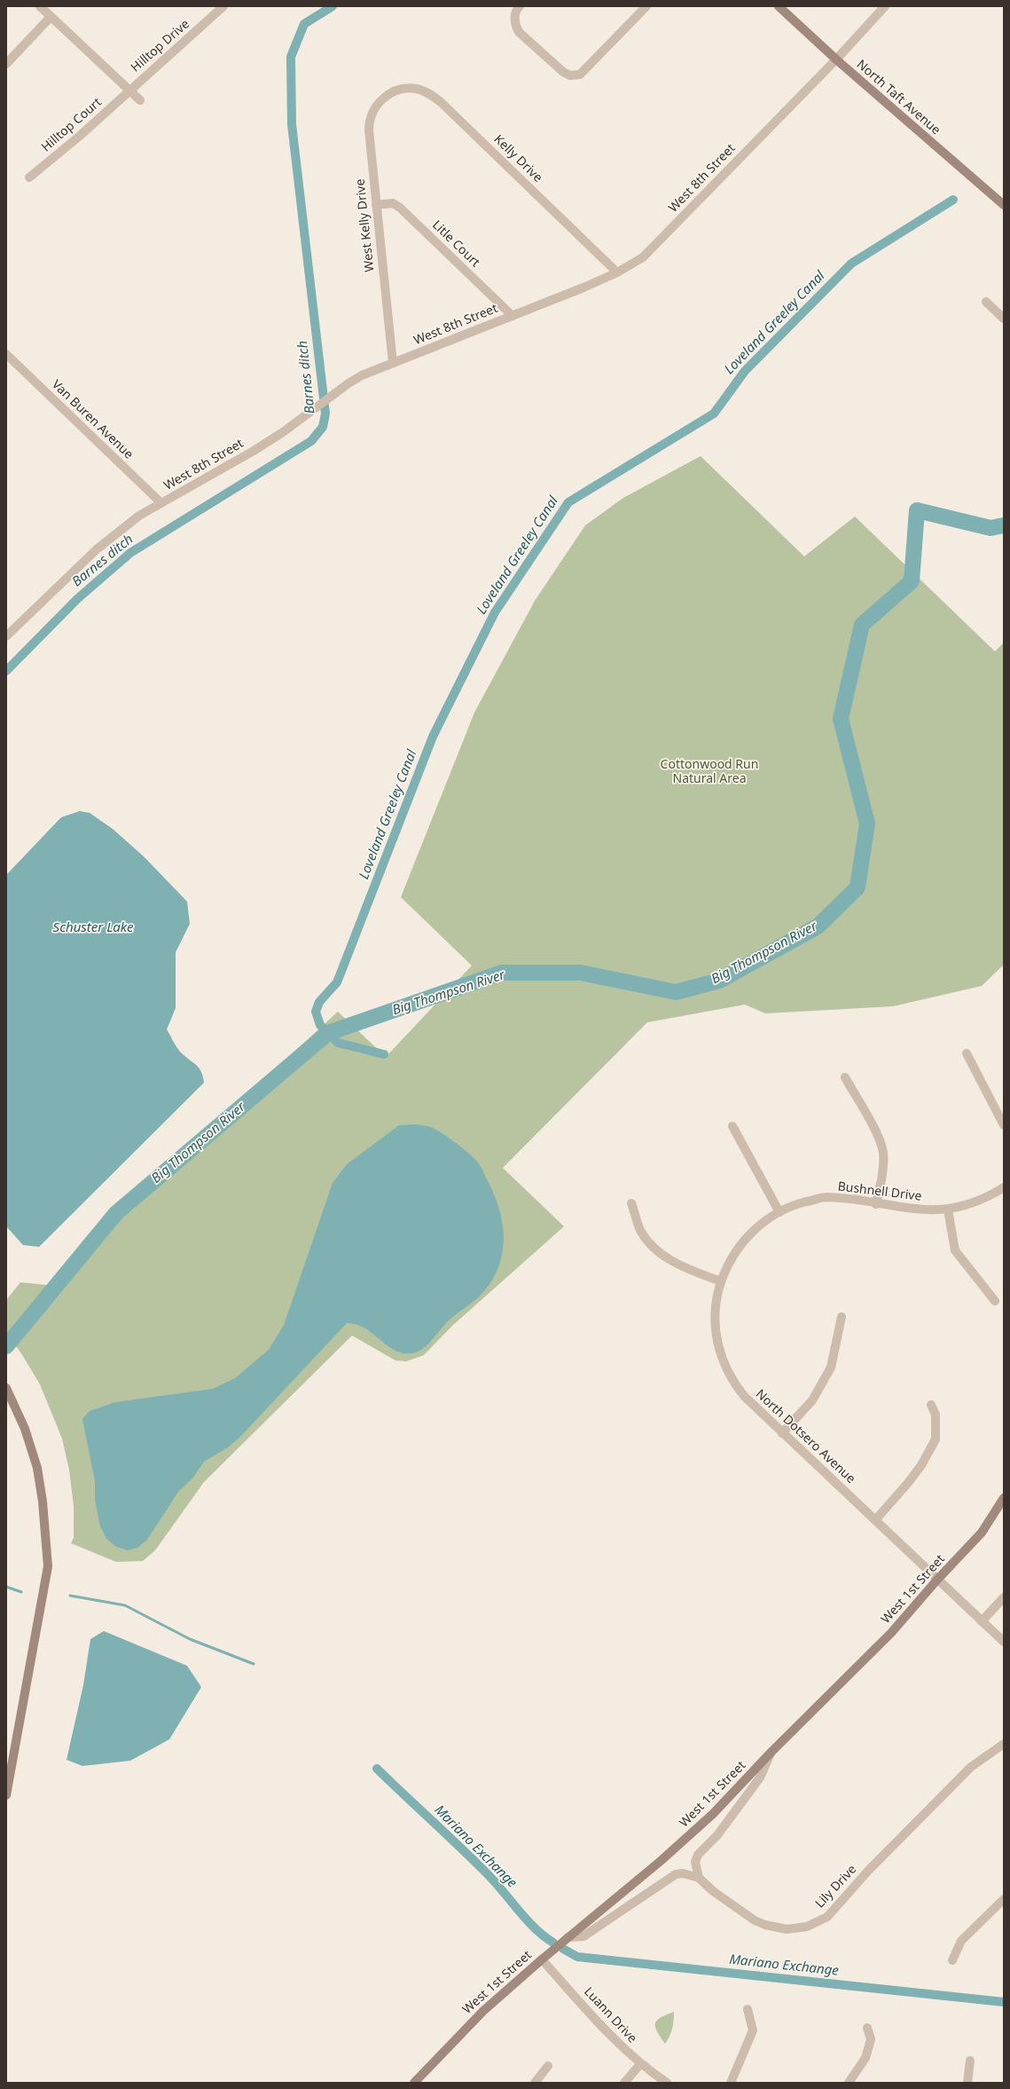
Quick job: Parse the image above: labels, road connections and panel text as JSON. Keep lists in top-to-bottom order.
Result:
{
  "streets": {
    "main road": ["North Taft Avenue", "West 1st Street"],
    "street": [
      "Hilltop Drive",
      "Hilltop Court",
      "Kelly Drive",
      "West 8th Street",
      "West Kelly Drive",
      "Litle Court",
      "Van Buren Avenue",
      "Bushnell Drive",
      "North Dotsero Avenue",
      "Lily Drive",
      "Luann Drive"
    ]
  },
  "crossings": [
    ["Hilltop Drive", "Hilltop Court"],
    ["North Taft Avenue", "West 8th Street"],
    ["Kelly Drive", "West 8th Street"],
    ["Kelly Drive", "West Kelly Drive"],
    ["West 8th Street", "West Kelly Drive"],
    ["West 8th Street", "Litle Court"],
    ["West 8th Street", "Van Buren Avenue"],
    ["West Kelly Drive", "Litle Court"],
    ["Bushnell Drive", "North Dotsero Avenue"],
    ["North Dotsero Avenue", "West 1st Street"],
    ["West 1st Street", "Luann Drive"]
  ],
  "water": [
    "Loveland Greeley Canal",
    "Barnes ditch",
    "Schuster Lake",
    "Big Thompson River",
    "Mariano Exchange"
  ],
  "parks": ["Cottonwood Run Natural Area"]
}
